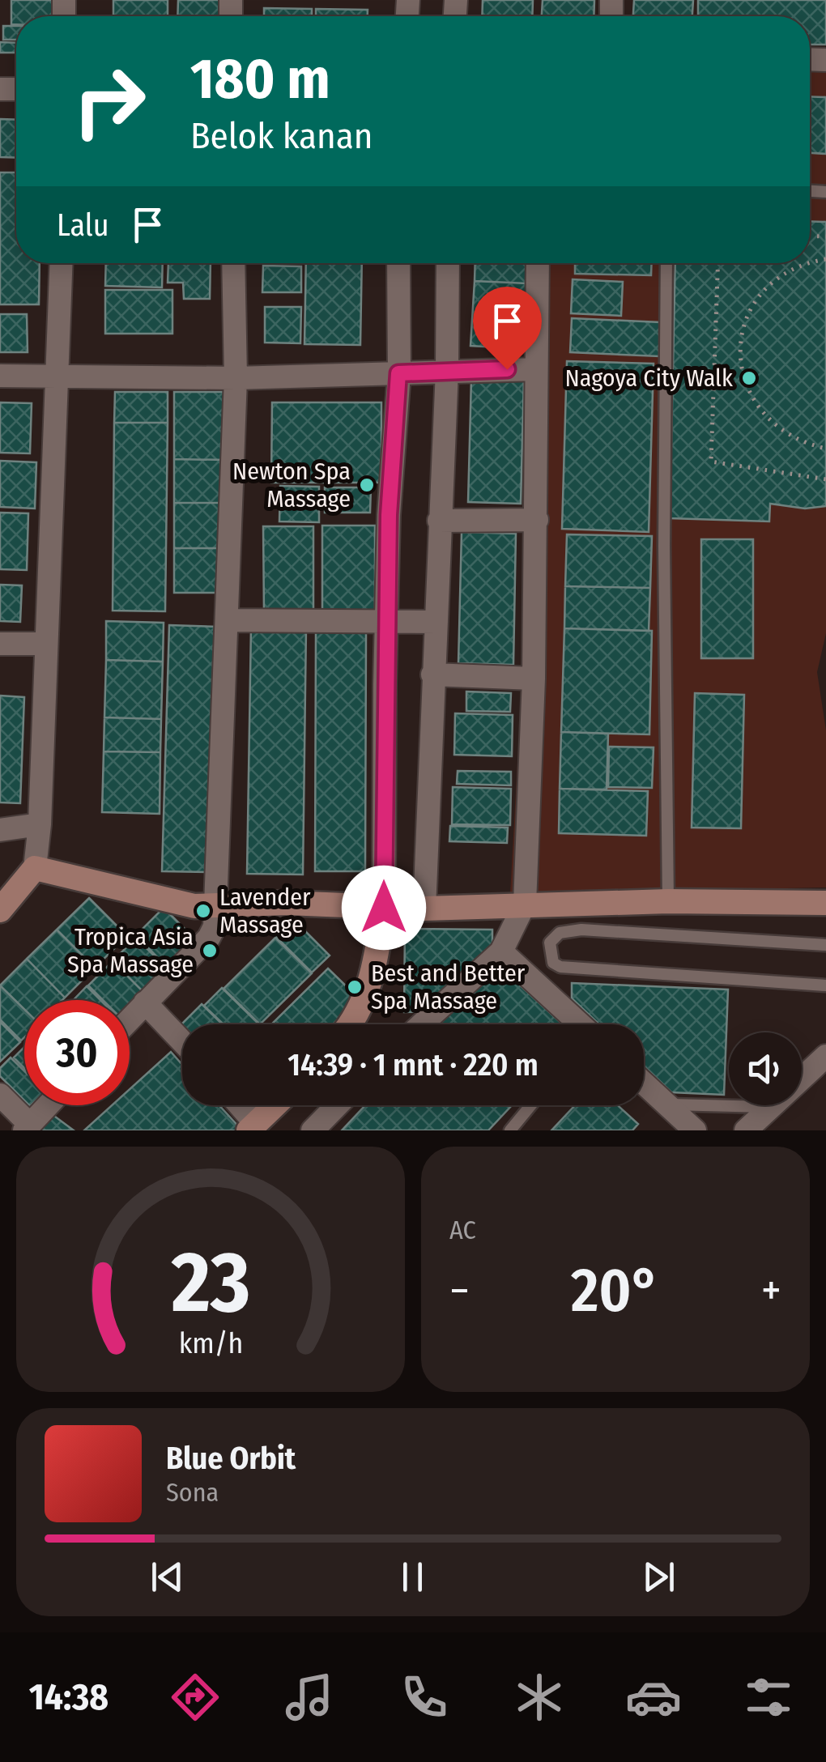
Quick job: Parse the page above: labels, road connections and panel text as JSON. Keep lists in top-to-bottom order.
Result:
{
  "places": [
    "Nagoya City Walk",
    "Newton Spa Massage",
    "Lavender Massage",
    "Tropica Asia Spa Massage",
    "Best and Better Spa Massage"
  ],
  "page": {
    "turn": ["180 m", "Belok kanan"],
    "then": "Lalu",
    "limit": "30",
    "trip": "14:39 · 1 mnt · 220 m",
    "tile": "AC",
    "heat": ["−", "20°", "+"],
    "song": ["Blue Orbit", "Sona"],
    "tabs": "14:38",
    "gauge": ["23", "km/h"]
  }
}
